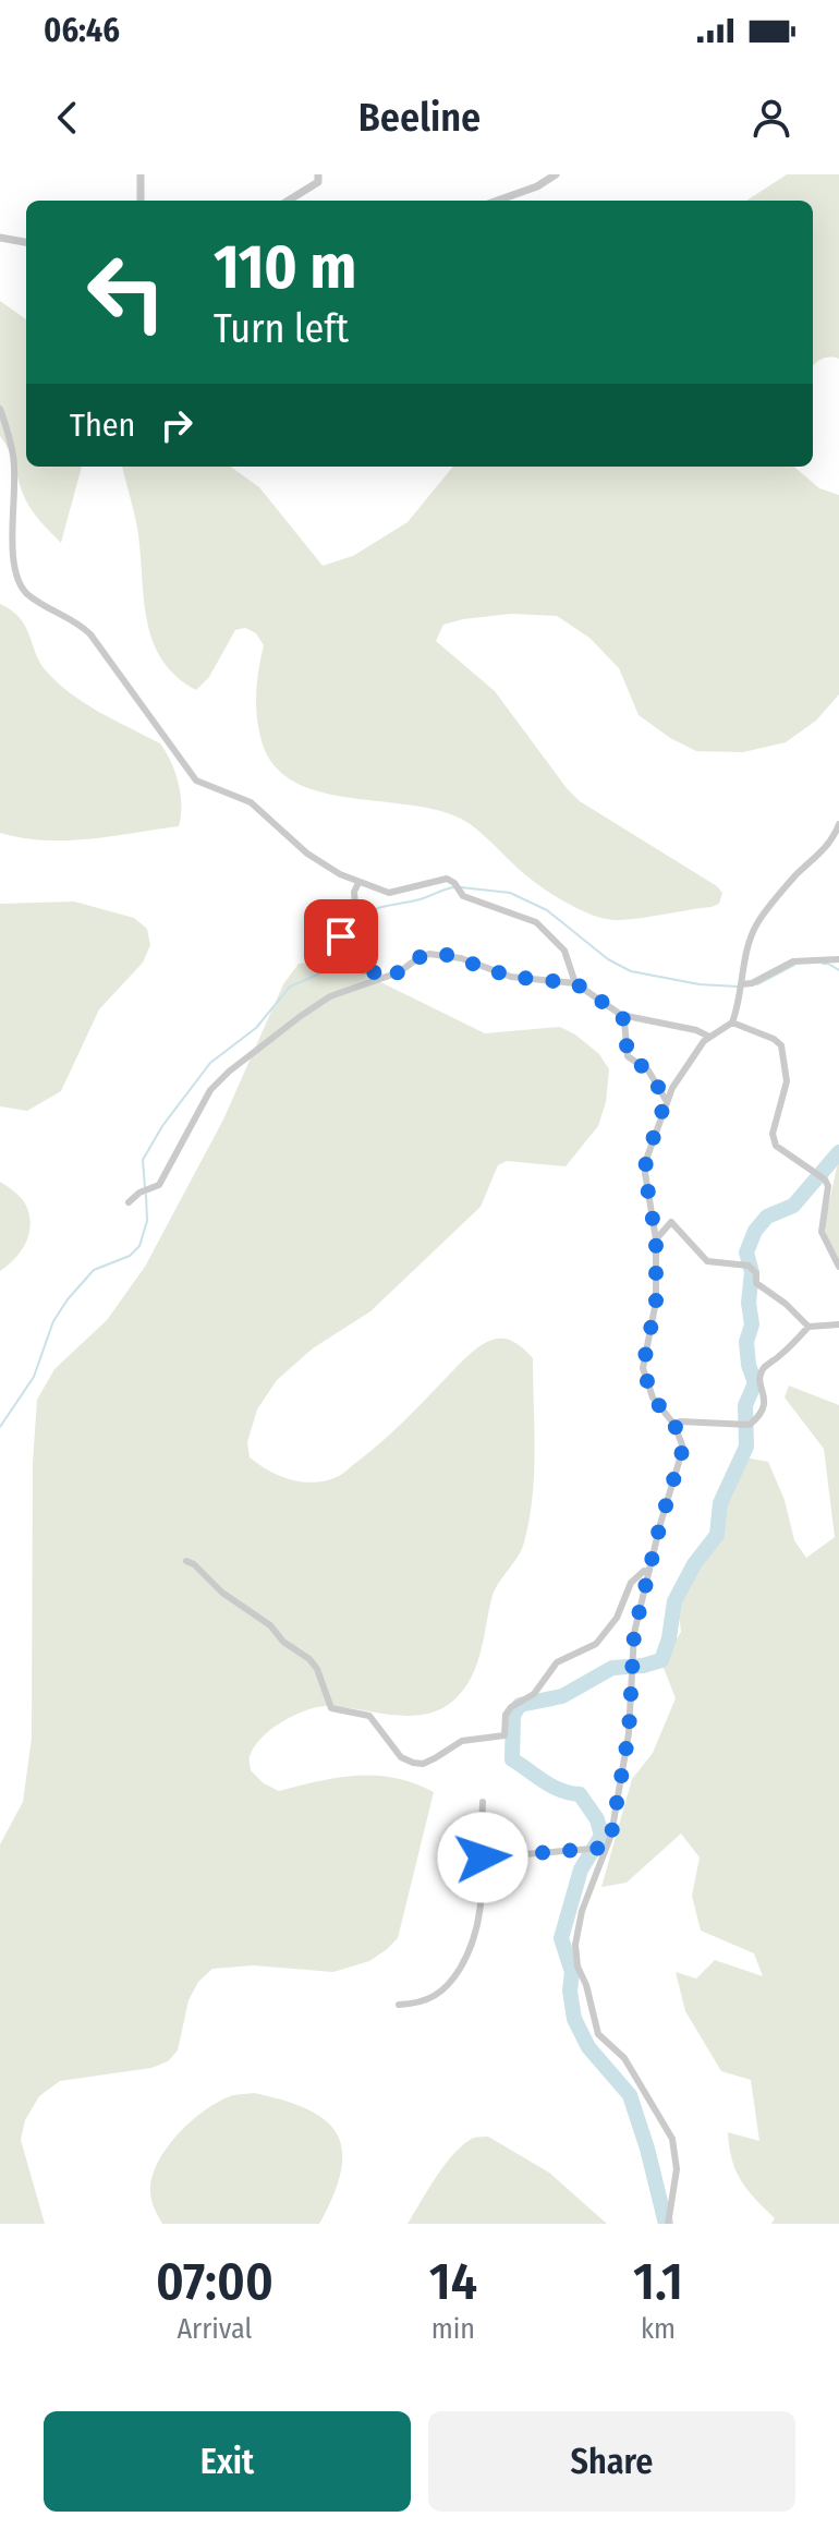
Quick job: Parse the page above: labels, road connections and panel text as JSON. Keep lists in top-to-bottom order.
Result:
{
  "page": {
    "status": "06:46",
    "header": "Beeline",
    "turn": ["110 m", "Turn left"],
    "then": "Then",
    "eta": [
      "07:00",
      "Arrival",
      "14",
      "min",
      "1.1",
      "km"
    ],
    "buttons": ["Exit", "Share"]
  }
}
